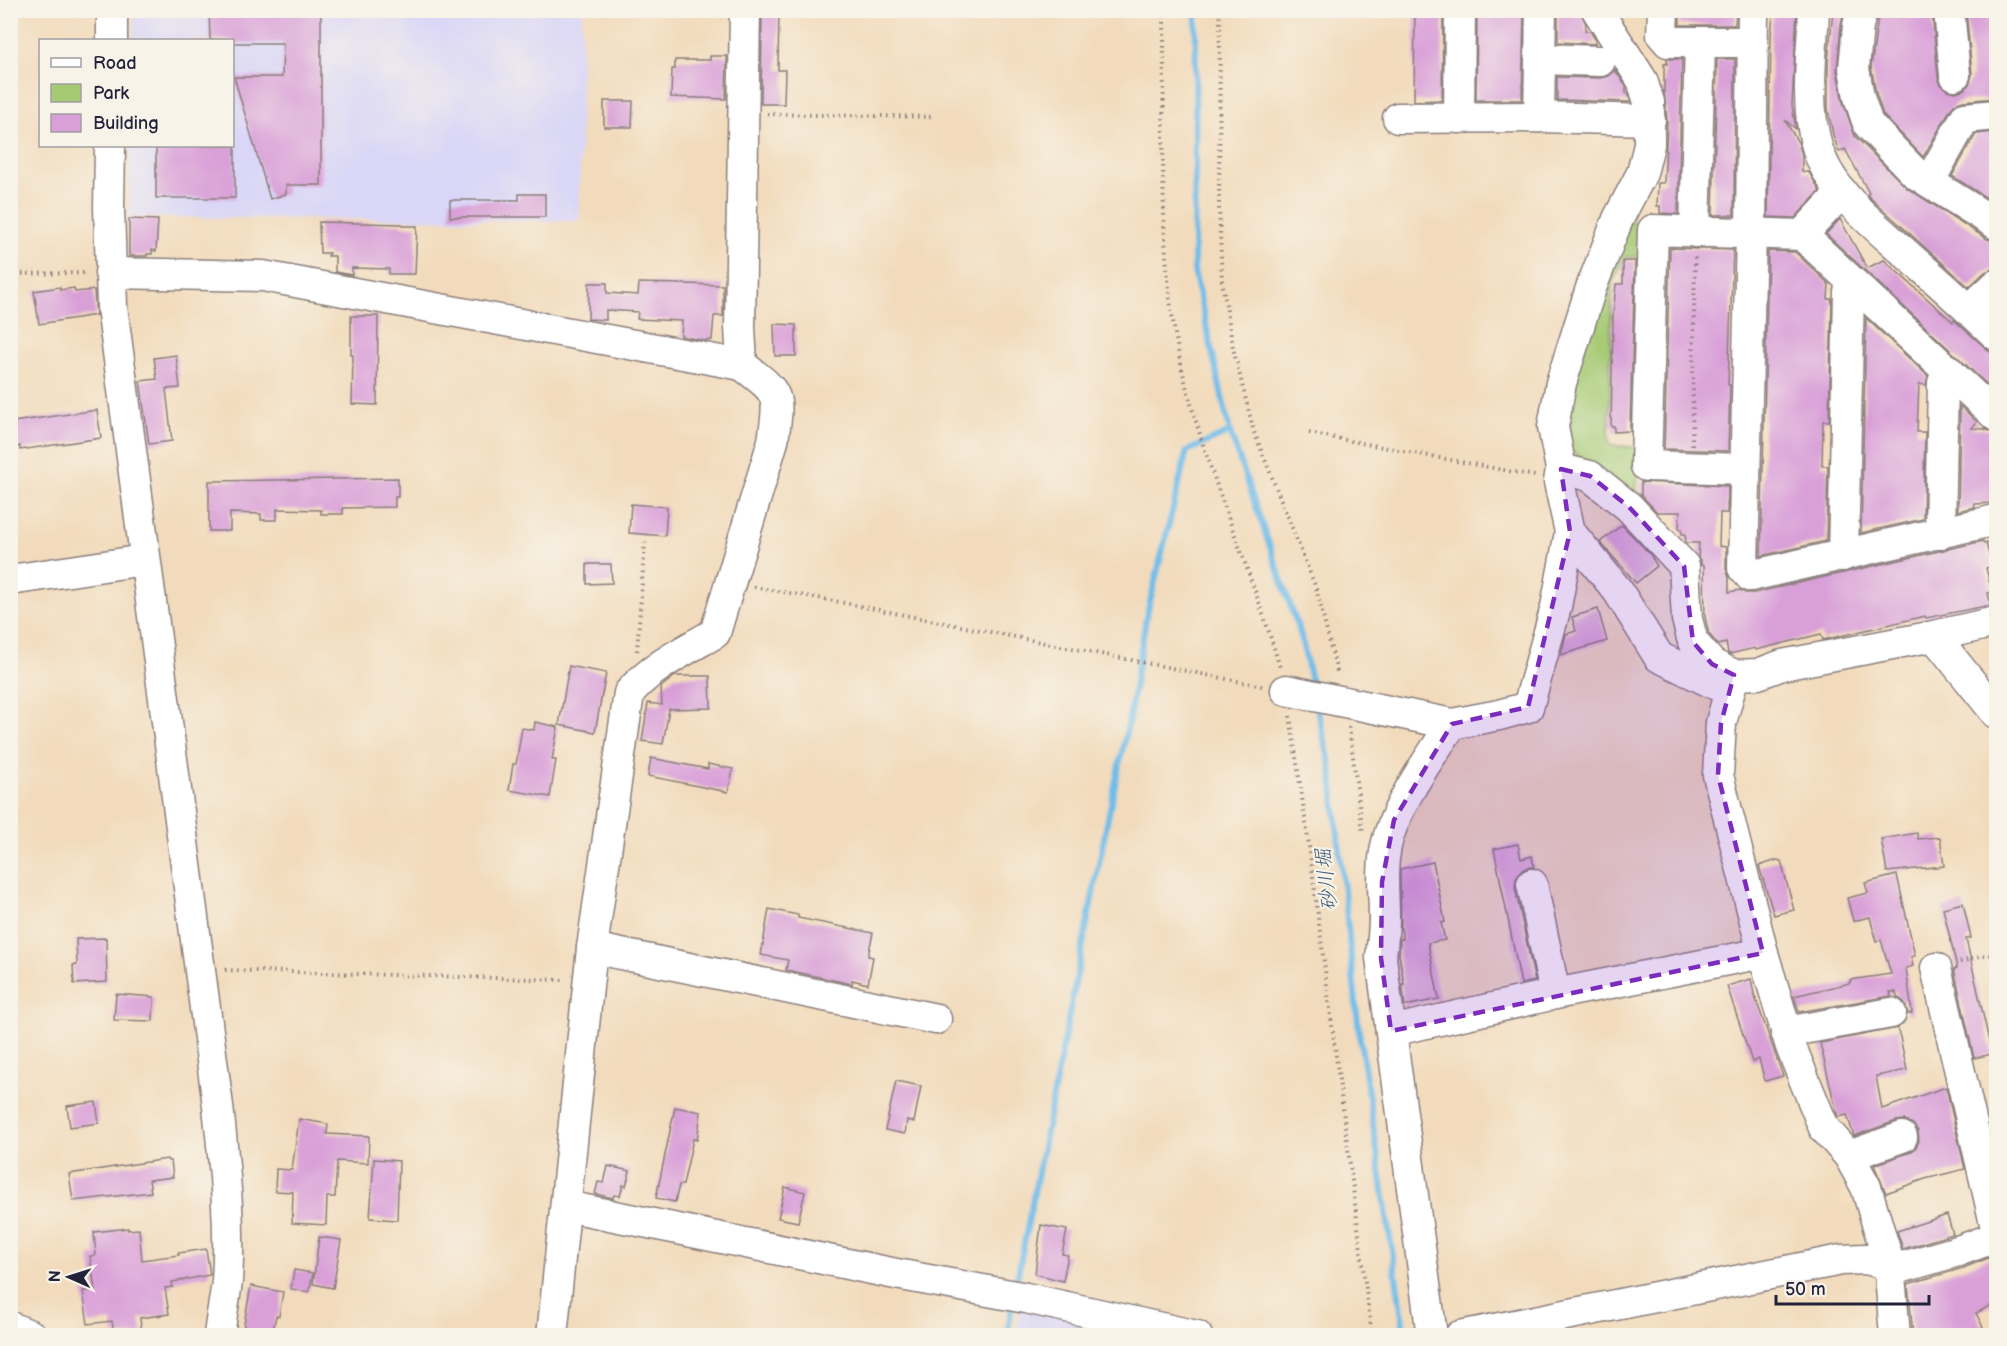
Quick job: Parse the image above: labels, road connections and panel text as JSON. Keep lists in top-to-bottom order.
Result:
{
  "water": ["砂川堀"],
  "legend": ["Road", "Park", "Building"],
  "scale_bar": "50 m",
  "north": "left"
}
